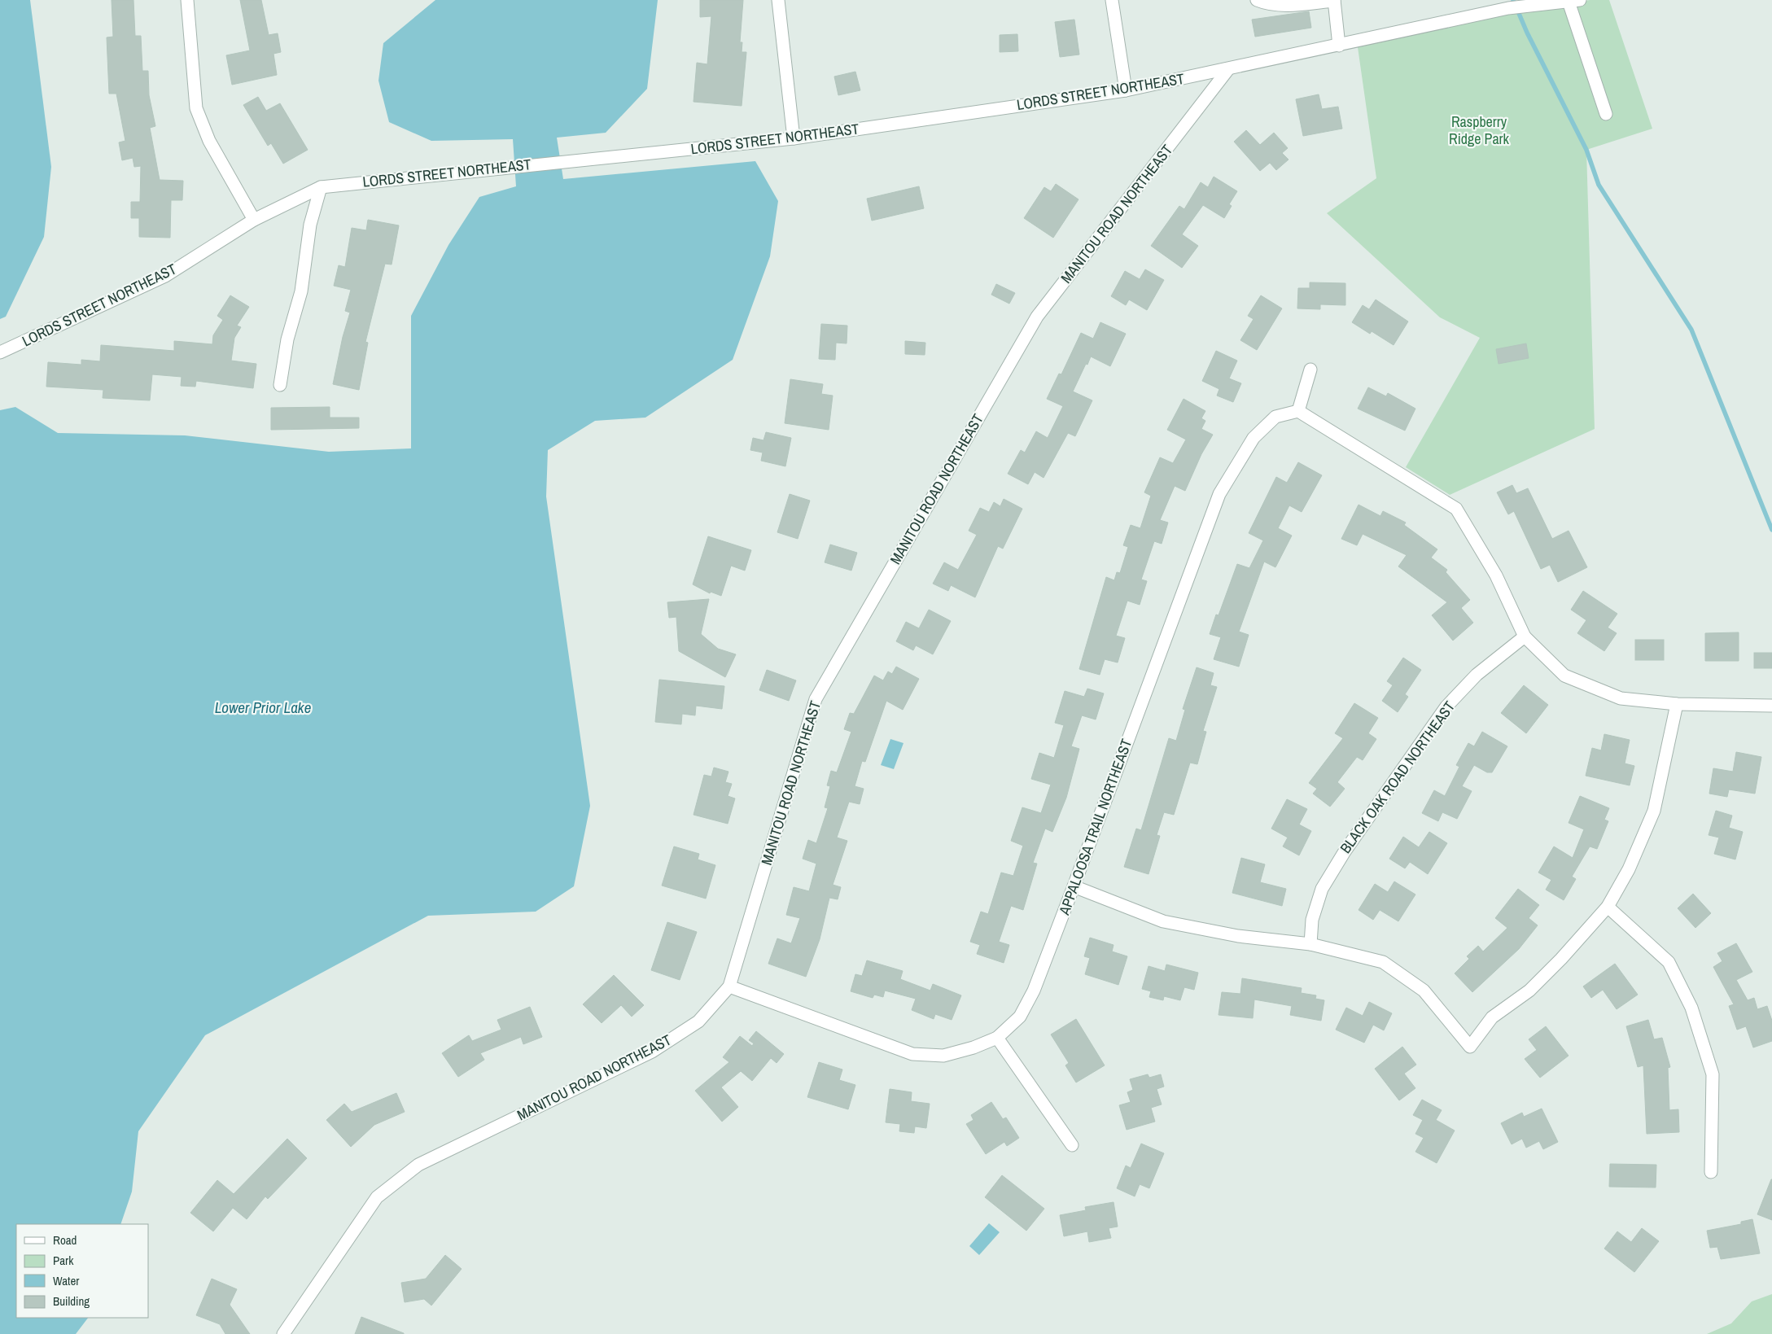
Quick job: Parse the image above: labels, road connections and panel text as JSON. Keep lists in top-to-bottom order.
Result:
{
  "streets": {
    "street": [
      "LORDS STREET NORTHEAST",
      "MANITOU ROAD NORTHEAST",
      "BLACK OAK ROAD NORTHEAST",
      "APPALOOSA TRAIL NORTHEAST"
    ]
  },
  "crossings": [
    ["LORDS STREET NORTHEAST", "MANITOU ROAD NORTHEAST"],
    ["MANITOU ROAD NORTHEAST", "APPALOOSA TRAIL NORTHEAST"]
  ],
  "water": ["Lower Prior Lake"],
  "parks": ["Raspberry Ridge Park"],
  "legend": [
    "Road",
    "Park",
    "Water",
    "Building"
  ]
}
